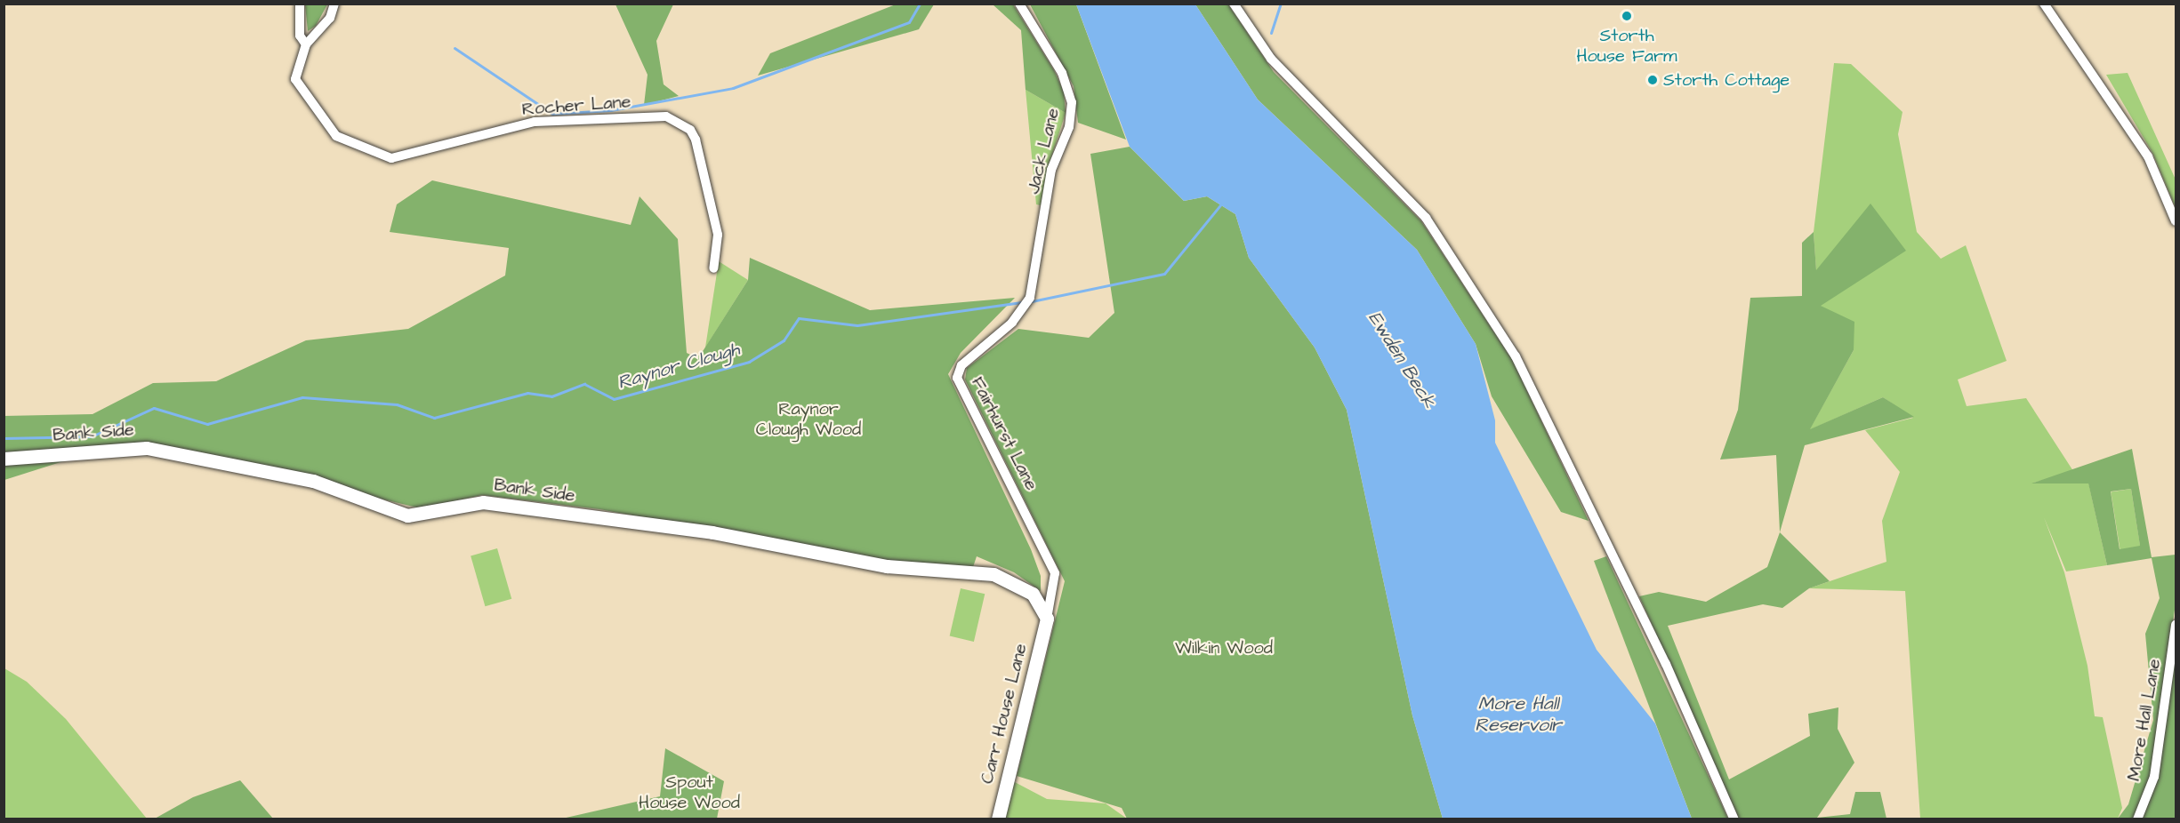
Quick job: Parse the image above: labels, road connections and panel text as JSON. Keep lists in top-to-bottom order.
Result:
{
  "streets": {
    "street": [
      "Rocher Lane",
      "Jack Lane",
      "Bank Side",
      "Fairhurst Lane",
      "Carr House Lane",
      "More Hall Lane"
    ]
  },
  "crossings": [
    ["Jack Lane", "Fairhurst Lane"],
    ["Bank Side", "Fairhurst Lane"],
    ["Bank Side", "Carr House Lane"],
    ["Fairhurst Lane", "Carr House Lane"]
  ],
  "water": ["Ewden Beck", "Raynor Clough", "More Hall Reservoir"],
  "parks": ["Raynor Clough Wood", "Wilkin Wood", "Spout House Wood"],
  "places": ["Storth House Farm", "Storth Cottage"]
}
